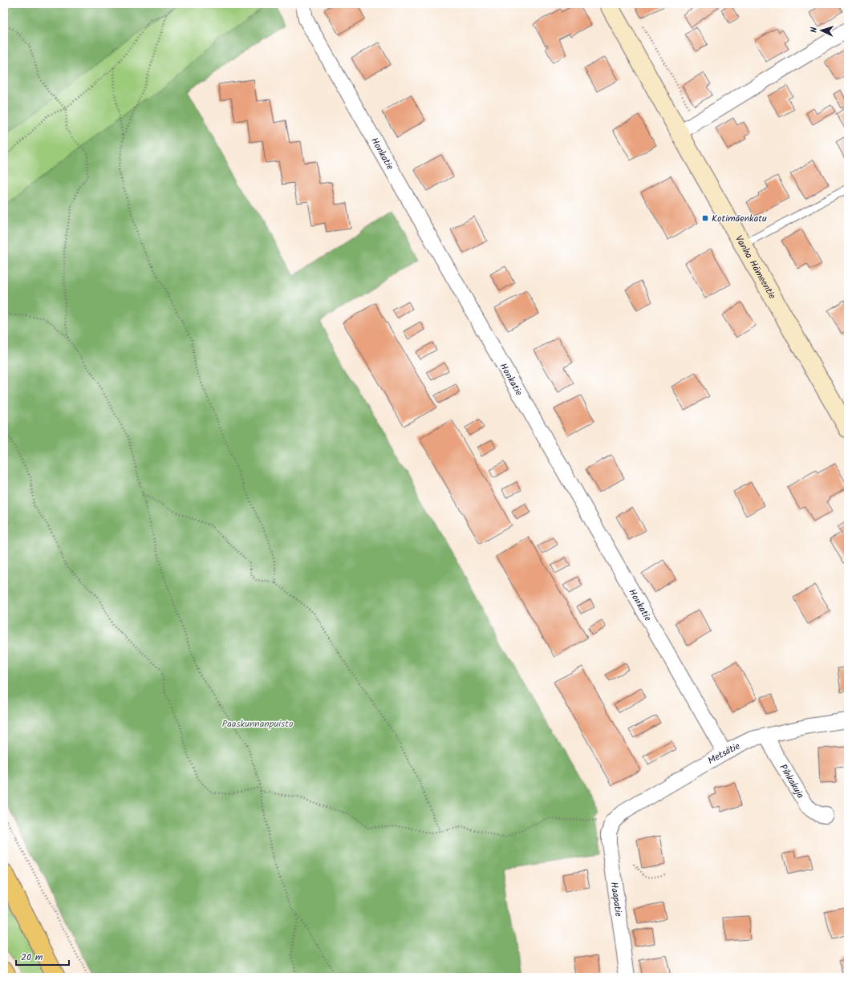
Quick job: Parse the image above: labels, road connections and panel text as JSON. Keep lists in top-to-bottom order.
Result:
{
  "streets": {
    "street": [
      "Honkatie",
      "Vanha Hämeentie",
      "Metsätie",
      "Pihkakuja",
      "Haapatie"
    ]
  },
  "crossings": [
    ["Honkatie", "Metsätie"],
    ["Metsätie", "Pihkakuja"],
    ["Metsätie", "Haapatie"]
  ],
  "parks": ["Paaskunnanpuisto"],
  "places": {
    "transit": ["Kotimäenkatu"]
  },
  "scale_bar": "20 m",
  "north": "left"
}
